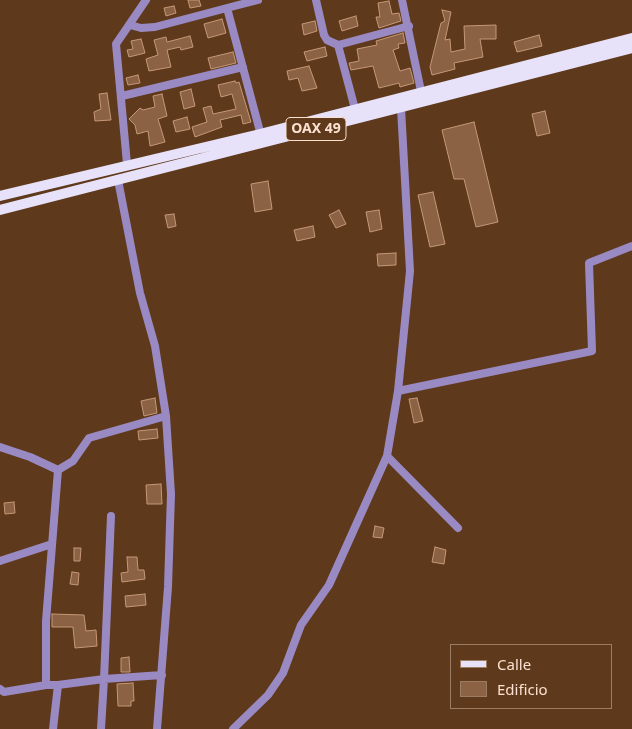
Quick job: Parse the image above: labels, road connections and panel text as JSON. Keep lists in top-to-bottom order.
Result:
{
  "streets": {
    "main road": ["OAX 49"]
  },
  "legend": ["Calle", "Edificio"]
}
